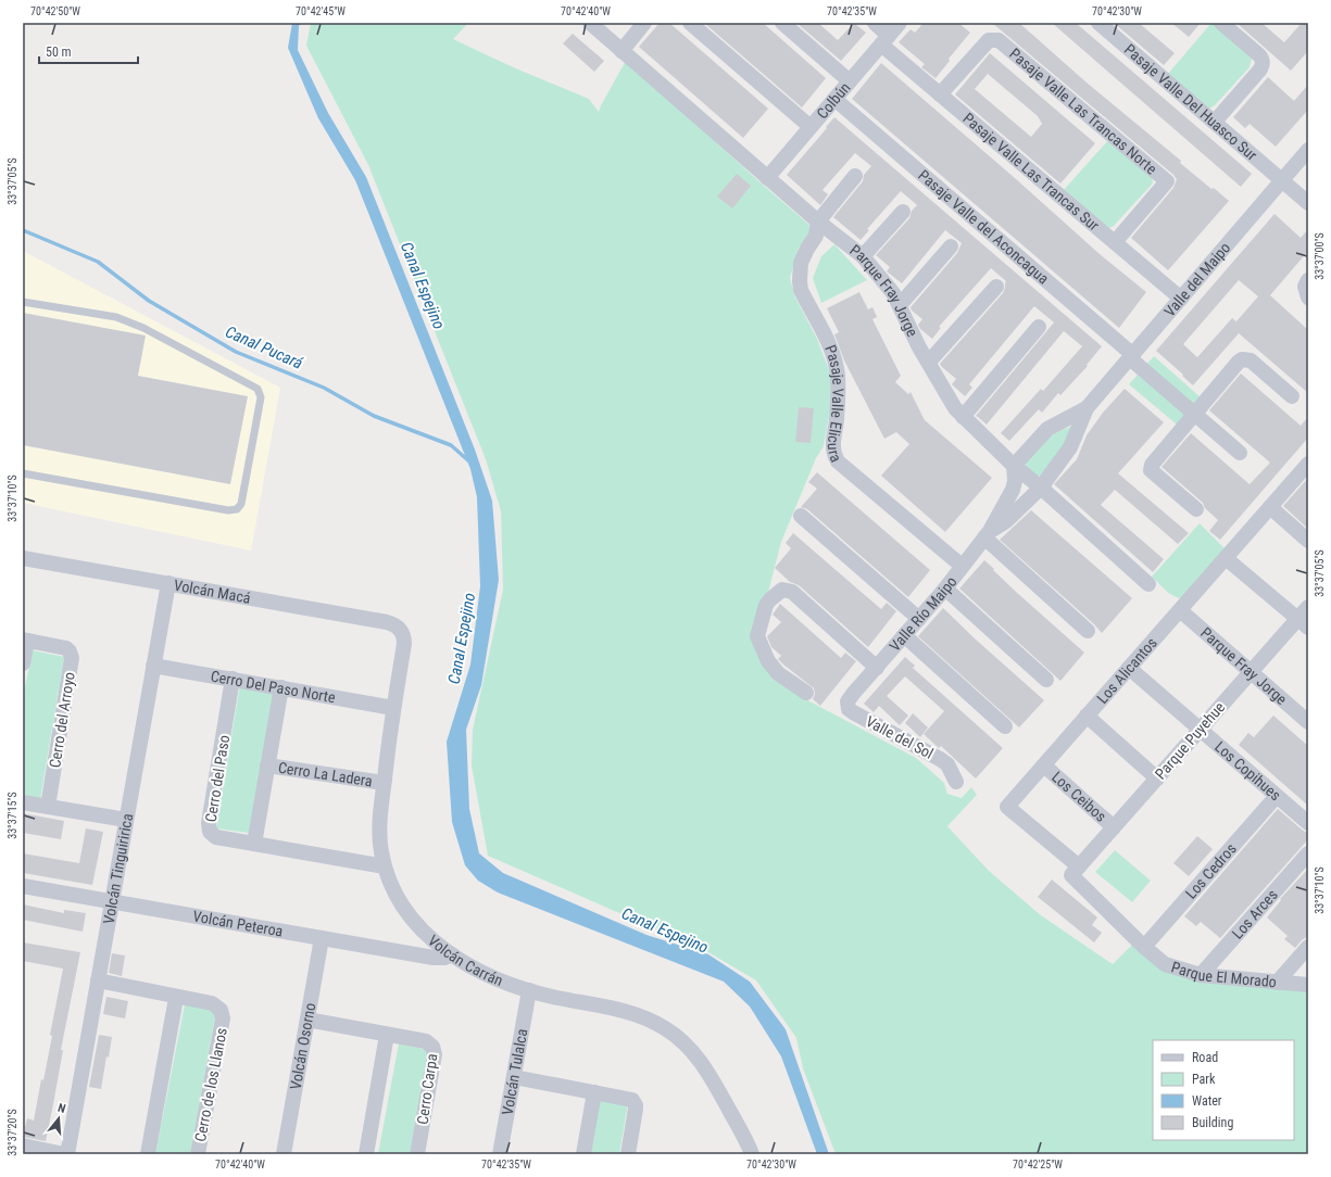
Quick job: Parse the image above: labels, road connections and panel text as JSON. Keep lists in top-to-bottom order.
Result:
{
  "streets": {
    "street": [
      "Colbún",
      "Pasaje Valle Del Huasco Sur",
      "Pasaje Valle Las Trancas Norte",
      "Pasaje Valle Las Trancas Sur",
      "Pasaje Valle del Aconcagua",
      "Valle del Maipo",
      "Parque Fray Jorge",
      "Pasaje Valle Elicura",
      "Volcán Macá",
      "Valle Río Maipo",
      "Los Alicantos",
      "Cerro Del Paso Norte",
      "Cerro del Arroyo",
      "Valle del Sol",
      "Parque Puyehue",
      "Los Copihues",
      "Cerro La Ladera",
      "Cerro del Paso",
      "Los Ceibos",
      "Volcán Tinguiririca",
      "Los Cedros",
      "Los Arces",
      "Volcán Peteroa",
      "Volcán Carrán",
      "Parque El Morado",
      "Volcán Osorno",
      "Volcán Tulalca",
      "Cerro de los Llanos",
      "Cerro Carpa"
    ]
  },
  "crossings": [
    ["Colbún", "Pasaje Valle Las Trancas Sur"],
    ["Colbún", "Pasaje Valle del Aconcagua"],
    ["Colbún", "Parque Fray Jorge"],
    ["Pasaje Valle Del Huasco Sur", "Valle del Maipo"],
    ["Pasaje Valle Las Trancas Norte", "Pasaje Valle Las Trancas Sur"],
    ["Pasaje Valle Las Trancas Sur", "Valle del Maipo"],
    ["Pasaje Valle del Aconcagua", "Valle del Maipo"],
    ["Valle del Maipo", "Parque Fray Jorge"],
    ["Valle del Maipo", "Valle Río Maipo"],
    ["Parque Fray Jorge", "Pasaje Valle Elicura"],
    ["Parque Fray Jorge", "Valle Río Maipo"],
    ["Parque Fray Jorge", "Los Alicantos"],
    ["Parque Fray Jorge", "Parque Puyehue"],
    ["Pasaje Valle Elicura", "Valle Río Maipo"],
    ["Volcán Macá", "Volcán Tinguiririca"],
    ["Volcán Macá", "Volcán Carrán"],
    ["Valle Río Maipo", "Valle del Sol"],
    ["Los Alicantos", "Parque Puyehue"],
    ["Los Alicantos", "Los Copihues"],
    ["Los Alicantos", "Los Ceibos"],
    ["Los Alicantos", "Parque El Morado"],
    ["Cerro Del Paso Norte", "Cerro del Paso"],
    ["Cerro Del Paso Norte", "Volcán Tinguiririca"],
    ["Cerro Del Paso Norte", "Volcán Carrán"],
    ["Parque Puyehue", "Los Copihues"],
    ["Parque Puyehue", "Los Ceibos"],
    ["Parque Puyehue", "Parque El Morado"],
    ["Los Copihues", "Los Cedros"],
    ["Cerro La Ladera", "Volcán Carrán"],
    ["Cerro del Paso", "Volcán Carrán"],
    ["Volcán Tinguiririca", "Volcán Peteroa"],
    ["Volcán Tinguiririca", "Cerro de los Llanos"],
    ["Los Cedros", "Parque El Morado"],
    ["Los Arces", "Parque El Morado"],
    ["Volcán Peteroa", "Volcán Carrán"],
    ["Volcán Peteroa", "Volcán Osorno"],
    ["Volcán Carrán", "Volcán Tulalca"],
    ["Volcán Osorno", "Cerro Carpa"]
  ],
  "water": ["Canal Espejino", "Canal Pucará"],
  "legend": [
    "Road",
    "Park",
    "Water",
    "Building"
  ],
  "scale_bar": "50 m",
  "north": "top",
  "coordinates": [
    "70°42'50\"W",
    "70°42'45\"W",
    "70°42'40\"W",
    "70°42'35\"W",
    "70°42'30\"W",
    "33°37'05\"S",
    "33°37'00\"S",
    "33°37'10\"S",
    "33°37'15\"S",
    "33°37'20\"S",
    "70°42'25\"W"
  ]
}
